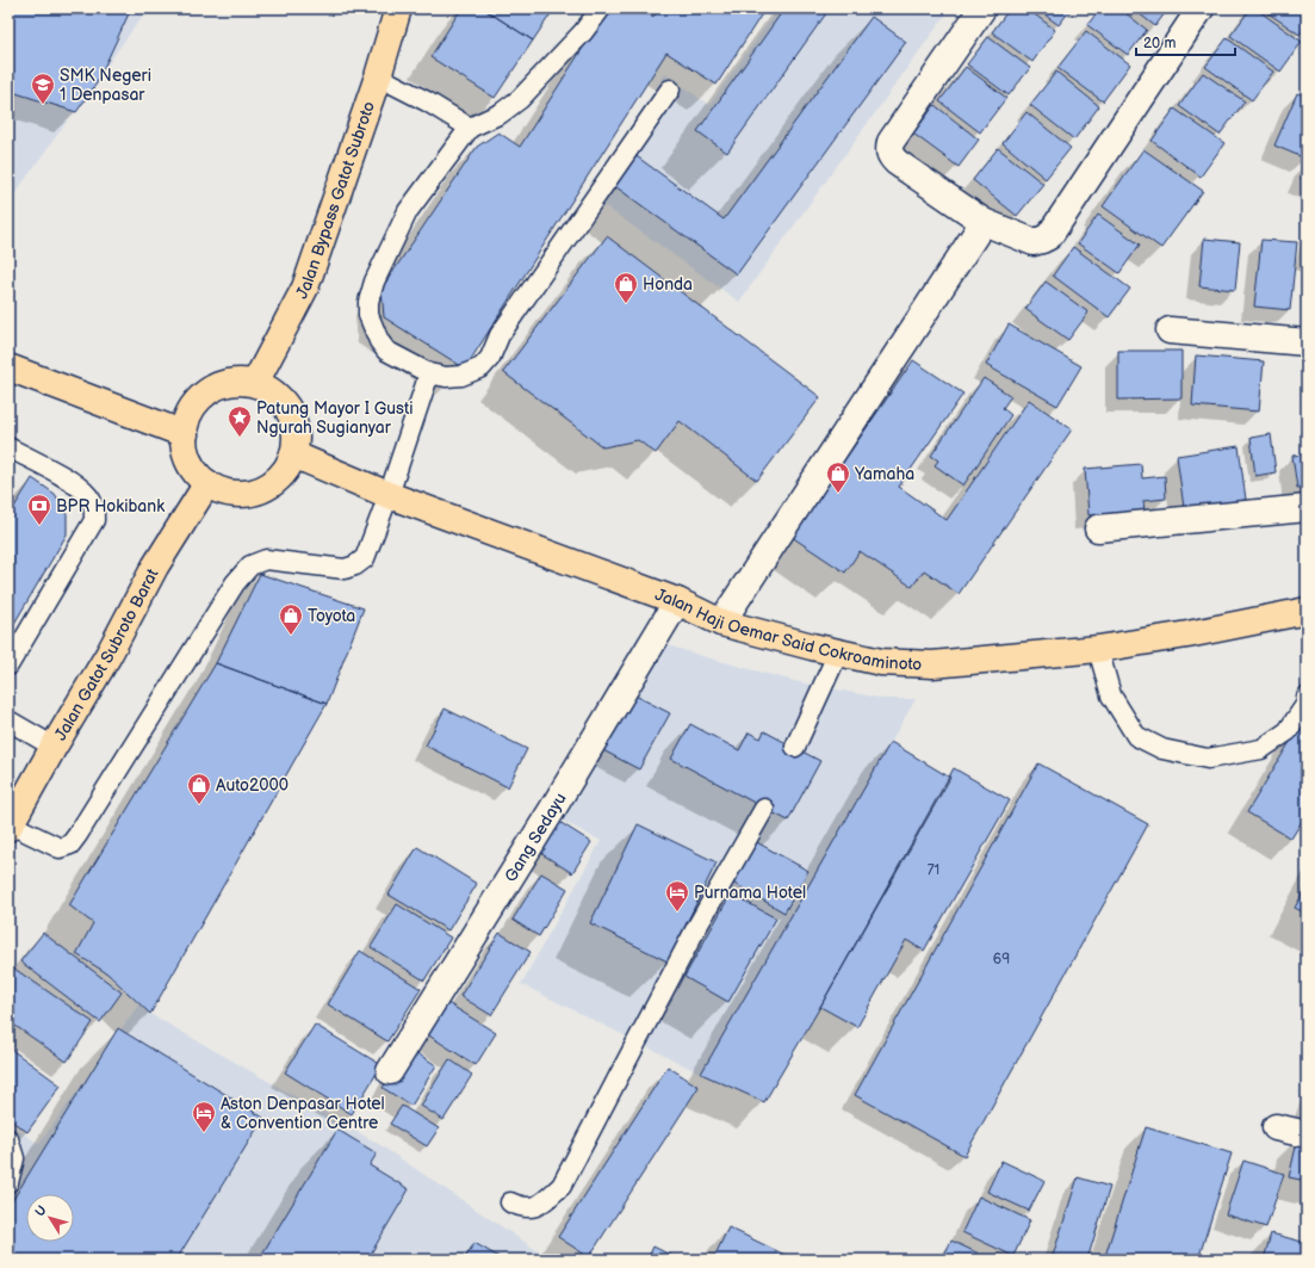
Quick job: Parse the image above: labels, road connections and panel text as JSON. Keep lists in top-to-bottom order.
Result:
{
  "streets": {
    "highway": ["Jalan Bypass Gatot Subroto", "Jalan Haji Oemar Said Cokroaminoto", "Jalan Gatot Subroto Barat"],
    "street": ["Gang Sedayu"]
  },
  "crossings": [
    ["Jalan Bypass Gatot Subroto", "Jalan Haji Oemar Said Cokroaminoto"],
    ["Jalan Bypass Gatot Subroto", "Jalan Gatot Subroto Barat"],
    ["Jalan Haji Oemar Said Cokroaminoto", "Jalan Gatot Subroto Barat"],
    ["Jalan Haji Oemar Said Cokroaminoto", "Gang Sedayu"]
  ],
  "places": {
    "school or university": ["SMK Negeri 1 Denpasar"],
    "shop": [
      "Honda",
      "Yamaha",
      "Toyota",
      "Auto2000"
    ],
    "place": ["Patung Mayor I Gusti Ngurah Sugianyar"],
    "bank": ["BPR Hokibank"],
    "hotel": ["Purnama Hotel", "Aston Denpasar Hotel & Convention Centre"]
  },
  "house_numbers": ["71", "69"],
  "scale_bar": "20 m",
  "north": "top left"
}
